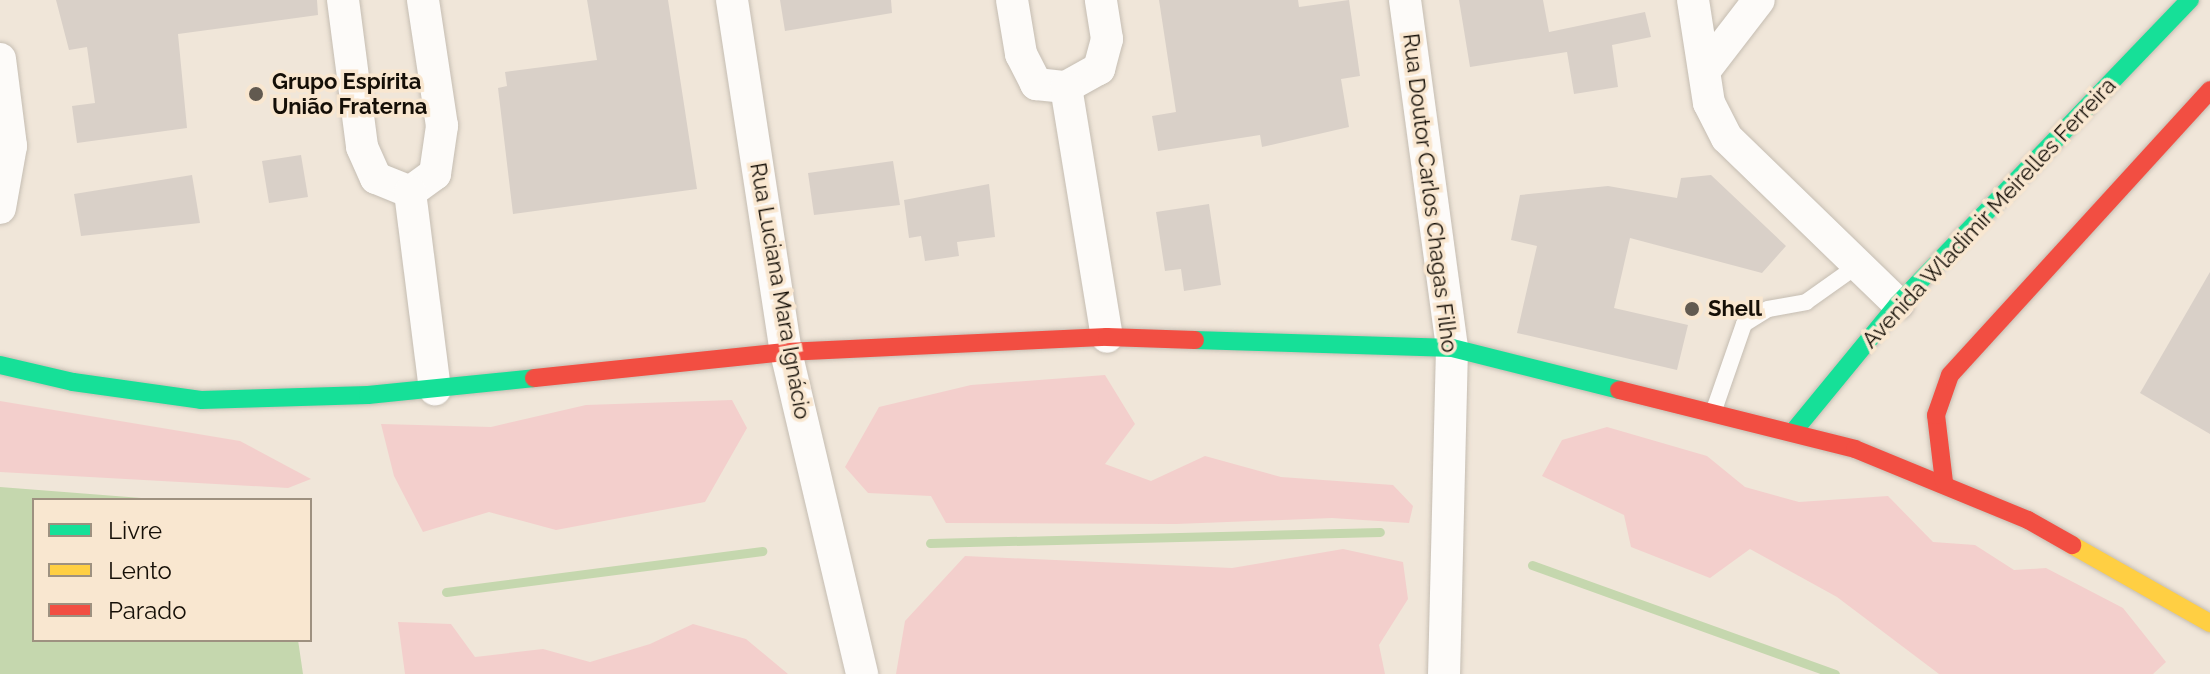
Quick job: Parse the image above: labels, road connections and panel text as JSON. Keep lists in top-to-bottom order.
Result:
{
  "streets": {
    "main road": ["Avenida Wladimir Meirelles Ferreira"],
    "street": ["Rua Doutor Carlos Chagas Filho", "Rua Luciana Mara Ignácio"]
  },
  "places": ["Grupo Espírita União Fraterna", "Shell"],
  "legend": ["Livre", "Lento", "Parado"]
}
